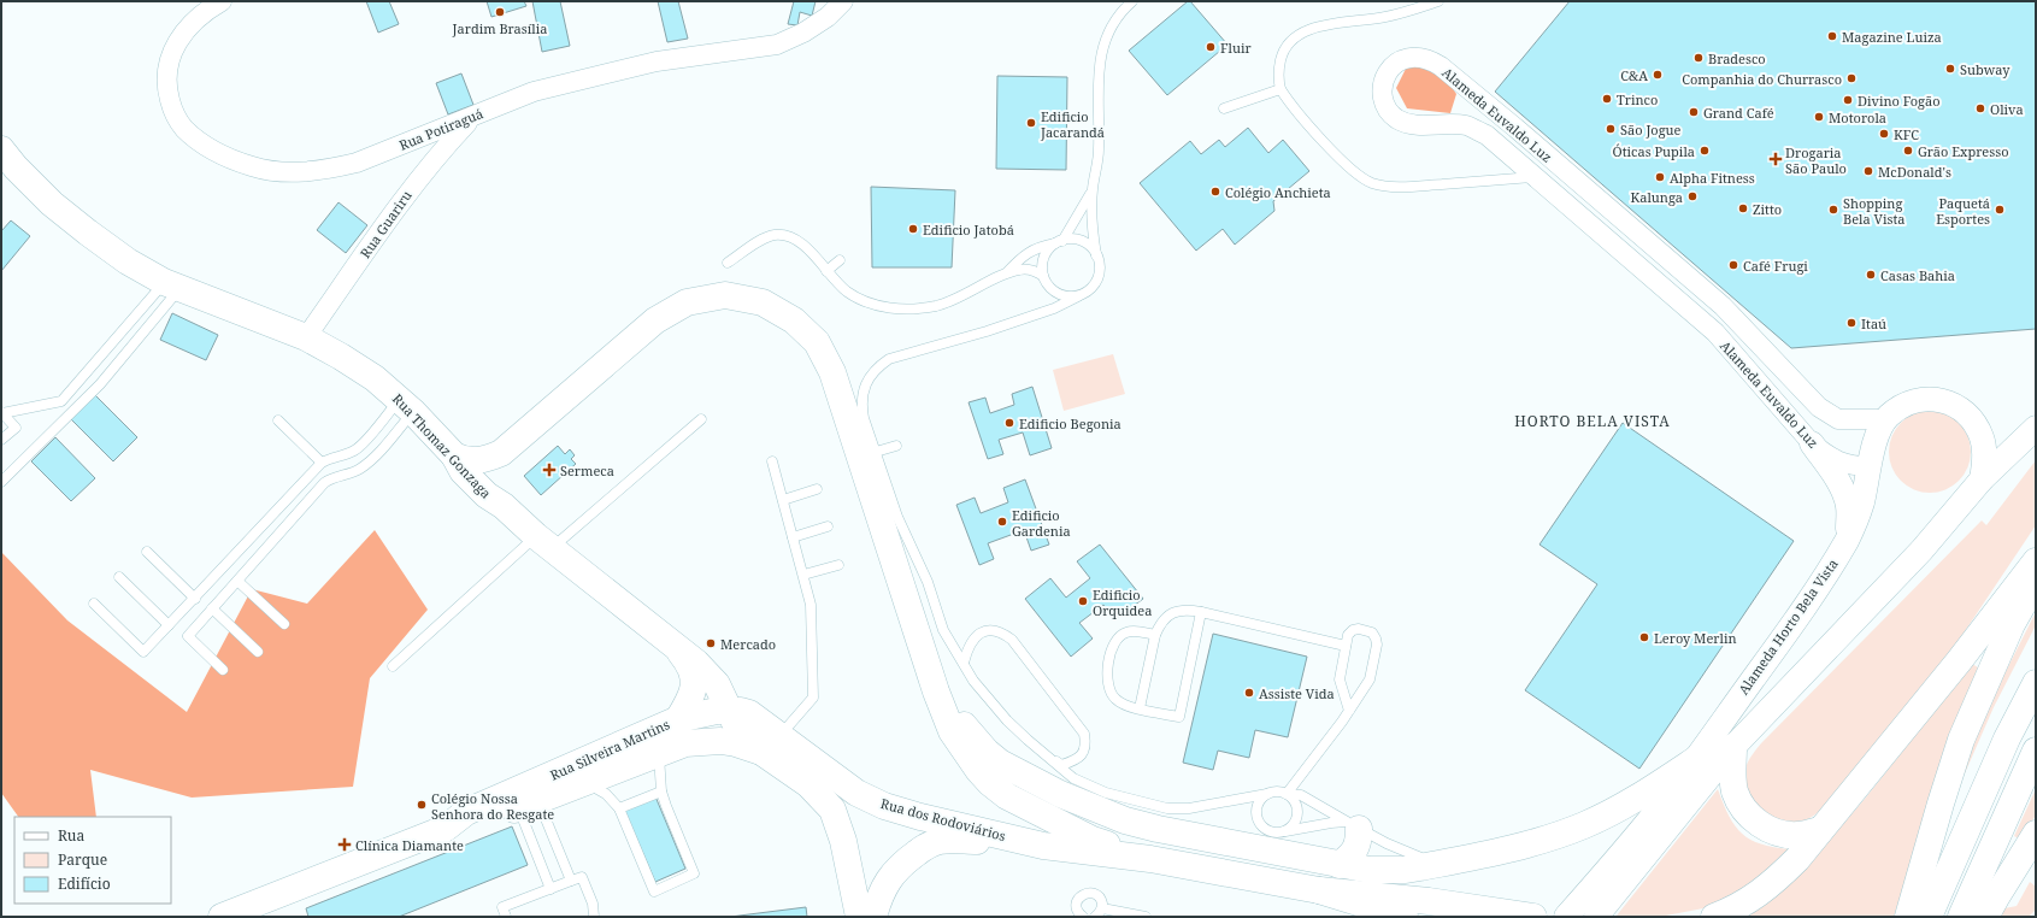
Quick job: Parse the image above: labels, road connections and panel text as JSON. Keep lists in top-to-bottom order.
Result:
{
  "streets": {
    "main road": ["Rua Thomaz Gonzaga", "Rua Silveira Martins", "Rua dos Rodoviários"],
    "street": [
      "Alameda Euvaldo Luz",
      "Rua Potiraguá",
      "Rua Guariru",
      "Alameda Horto Bela Vista"
    ]
  },
  "crossings": [
    ["Alameda Euvaldo Luz", "Alameda Horto Bela Vista"],
    ["Rua Potiraguá", "Rua Guariru"],
    ["Rua Guariru", "Rua Thomaz Gonzaga"],
    ["Rua Thomaz Gonzaga", "Rua Silveira Martins"],
    ["Rua Thomaz Gonzaga", "Rua dos Rodoviários"],
    ["Rua Silveira Martins", "Rua dos Rodoviários"]
  ],
  "districts": ["HORTO BELA VISTA"],
  "places": {
    "other": [
      "Jardim Brasília",
      "Magazine Luiza",
      "Fluir",
      "Bradesco",
      "Subway",
      "C&A",
      "Companhia do Churrasco",
      "Trinco",
      "Divino Fogão",
      "Oliva",
      "Grand Café",
      "Motorola",
      "Edificio Jacarandá",
      "São Jogue",
      "KFC",
      "Óticas Pupila",
      "Grão Expresso",
      "McDonald's",
      "Alpha Fitness",
      "Colégio Anchieta",
      "Kalunga",
      "Zitto",
      "Shopping Bela Vista",
      "Paquetá Esportes",
      "Edificio Jatobá",
      "Café Frugi",
      "Casas Bahia",
      "Itaú",
      "Edificio Begonia",
      "Edificio Gardenia",
      "Edificio Orquidea",
      "Leroy Merlin",
      "Mercado",
      "Assiste Vida",
      "Colégio Nossa Senhora do Resgate"
    ],
    "health": ["Drogaria São Paulo", "Sermeca", "Clínica Diamante"]
  },
  "legend": ["Rua", "Parque", "Edifício"]
}
